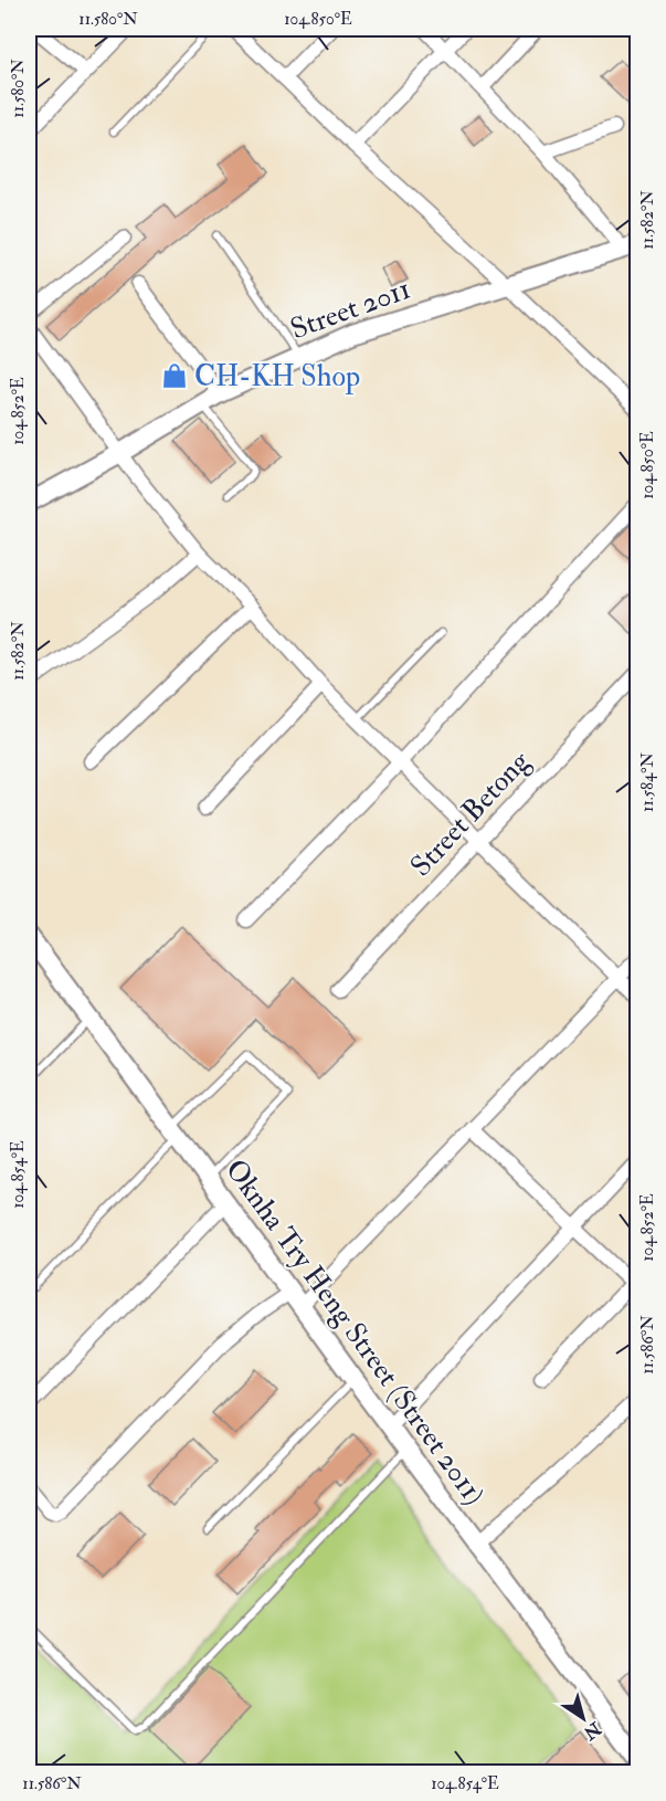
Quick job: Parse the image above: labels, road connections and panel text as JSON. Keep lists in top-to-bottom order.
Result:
{
  "streets": {
    "main road": ["Street 2011", "Oknha Try Heng Street (Street 2011)"],
    "street": ["Street Betong"]
  },
  "places": {
    "shop": ["CH-KH Shop"]
  },
  "north": "bottom right",
  "coordinates": [
    "11.580°N",
    "104.850°E",
    "11.582°N",
    "104.852°E",
    "11.584°N",
    "104.854°E",
    "11.586°N"
  ]
}
